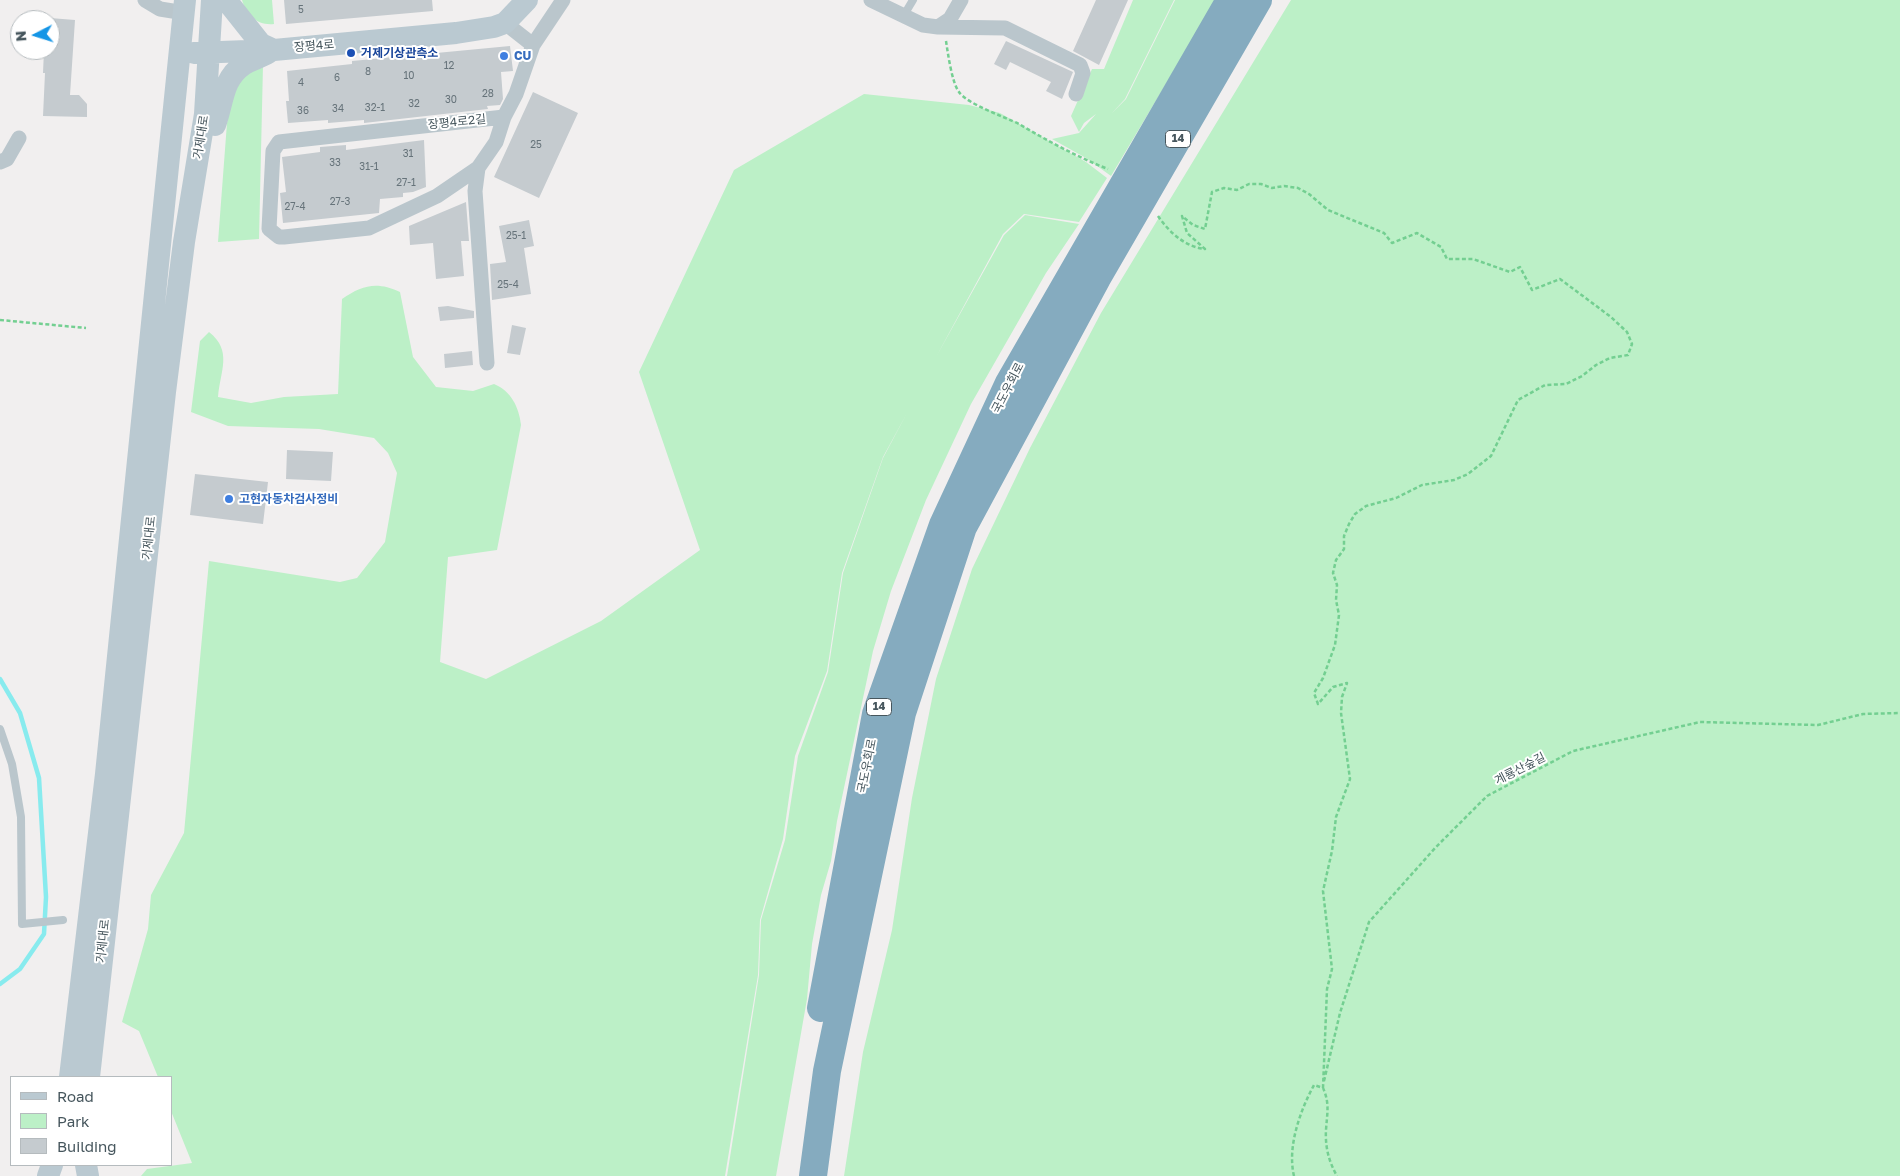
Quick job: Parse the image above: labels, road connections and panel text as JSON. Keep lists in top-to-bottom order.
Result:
{
  "streets": {
    "highway": ["14", "국도우회로"],
    "main road": ["장평4로", "거제대로"],
    "street": ["장평4로2길"],
    "path": ["계룡산숲길"]
  },
  "crossings": [
    ["장평4로", "거제대로"],
    ["14", "국도우회로"]
  ],
  "places": ["거제기상관측소", "CU", "고현자동차검사정비"],
  "house_numbers": [
    "5",
    "12",
    "8",
    "10",
    "6",
    "4",
    "28",
    "30",
    "32",
    "32-1",
    "34",
    "36",
    "25",
    "31",
    "33",
    "31-1",
    "27-1",
    "27-3",
    "27-4",
    "25-1",
    "25-4"
  ],
  "legend": ["Road", "Park", "Building"],
  "north": "left"
}
